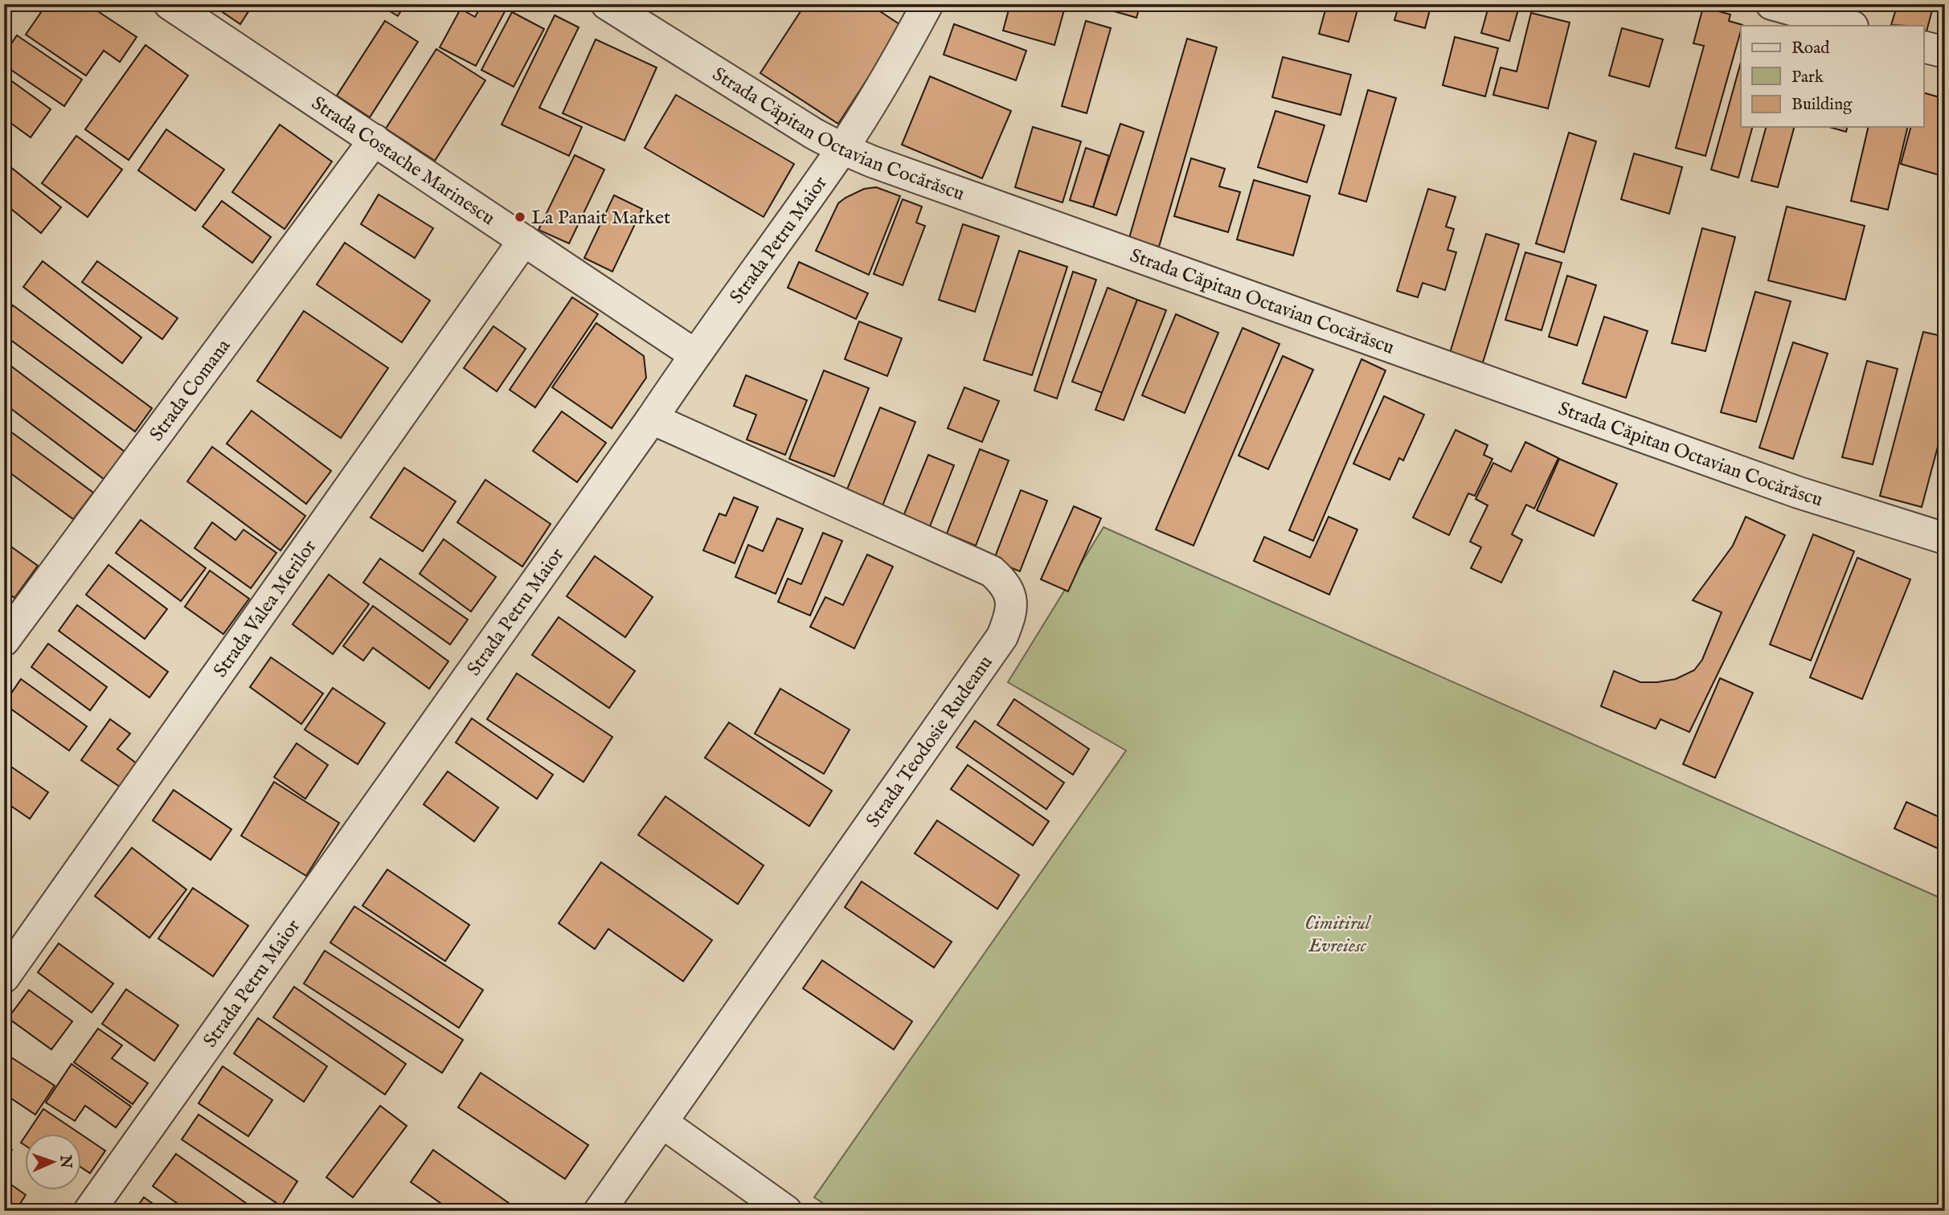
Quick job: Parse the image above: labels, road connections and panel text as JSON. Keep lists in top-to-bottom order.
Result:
{
  "streets": {
    "street": [
      "Strada Căpitan Octavian Cocărăscu",
      "Strada Costache Marinescu",
      "Strada Petru Maior",
      "Strada Comana",
      "Strada Valea Merilor",
      "Strada Teodosie Rudeanu"
    ]
  },
  "crossings": [
    ["Strada Căpitan Octavian Cocărăscu", "Strada Petru Maior"],
    ["Strada Costache Marinescu", "Strada Petru Maior"],
    ["Strada Costache Marinescu", "Strada Comana"],
    ["Strada Costache Marinescu", "Strada Valea Merilor"],
    ["Strada Petru Maior", "Strada Teodosie Rudeanu"]
  ],
  "parks": ["Cimitirul Evreiesc"],
  "places": ["La Panait Market"],
  "legend": ["Road", "Park", "Building"],
  "north": "right"
}
